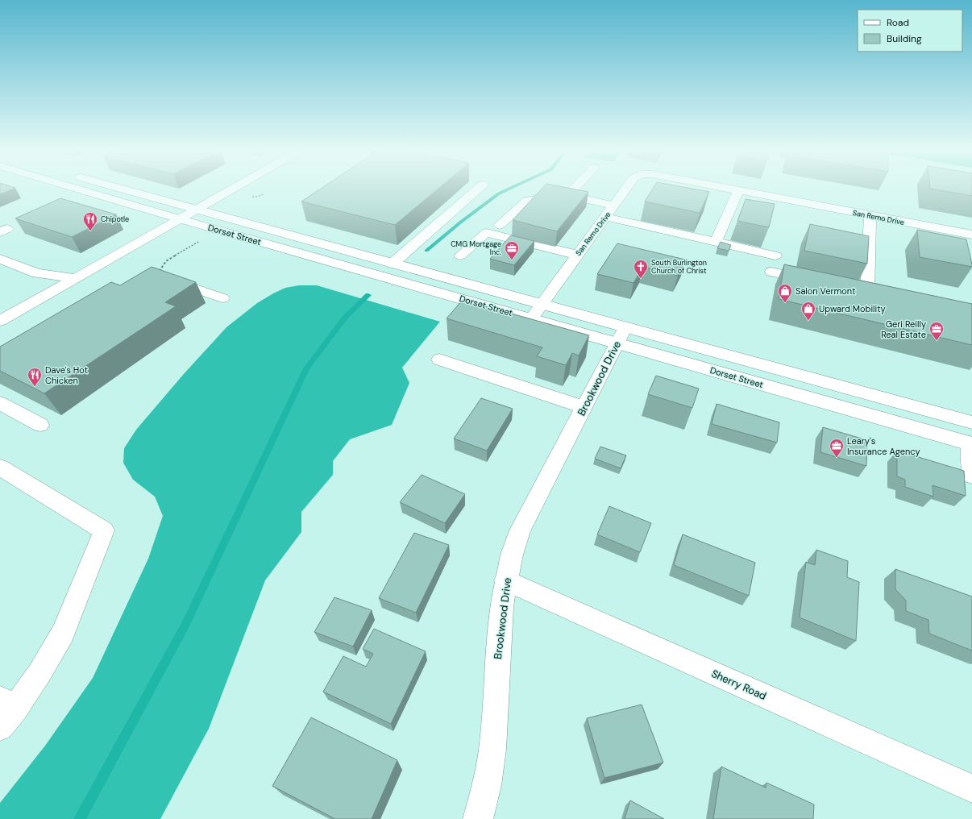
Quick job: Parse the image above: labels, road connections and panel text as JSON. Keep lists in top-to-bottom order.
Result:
{
  "streets": {
    "main road": [
      "San Remo Drive",
      "Dorset Street",
      "Brookwood Drive",
      "Sherry Road"
    ]
  },
  "crossings": [
    ["San Remo Drive", "Dorset Street"],
    ["Dorset Street", "Brookwood Drive"],
    ["Brookwood Drive", "Sherry Road"]
  ],
  "places": {
    "restaurant": ["Chipotle", "Dave's Hot Chicken"],
    "office": ["CMG Mortgage Inc.", "Geri Reilly Real Estate", "Leary's Insurance Agency"],
    "church": ["South Burlington Church of Christ"],
    "shop": ["Salon Vermont", "Upward Mobility"]
  },
  "legend": ["Road", "Building"]
}
